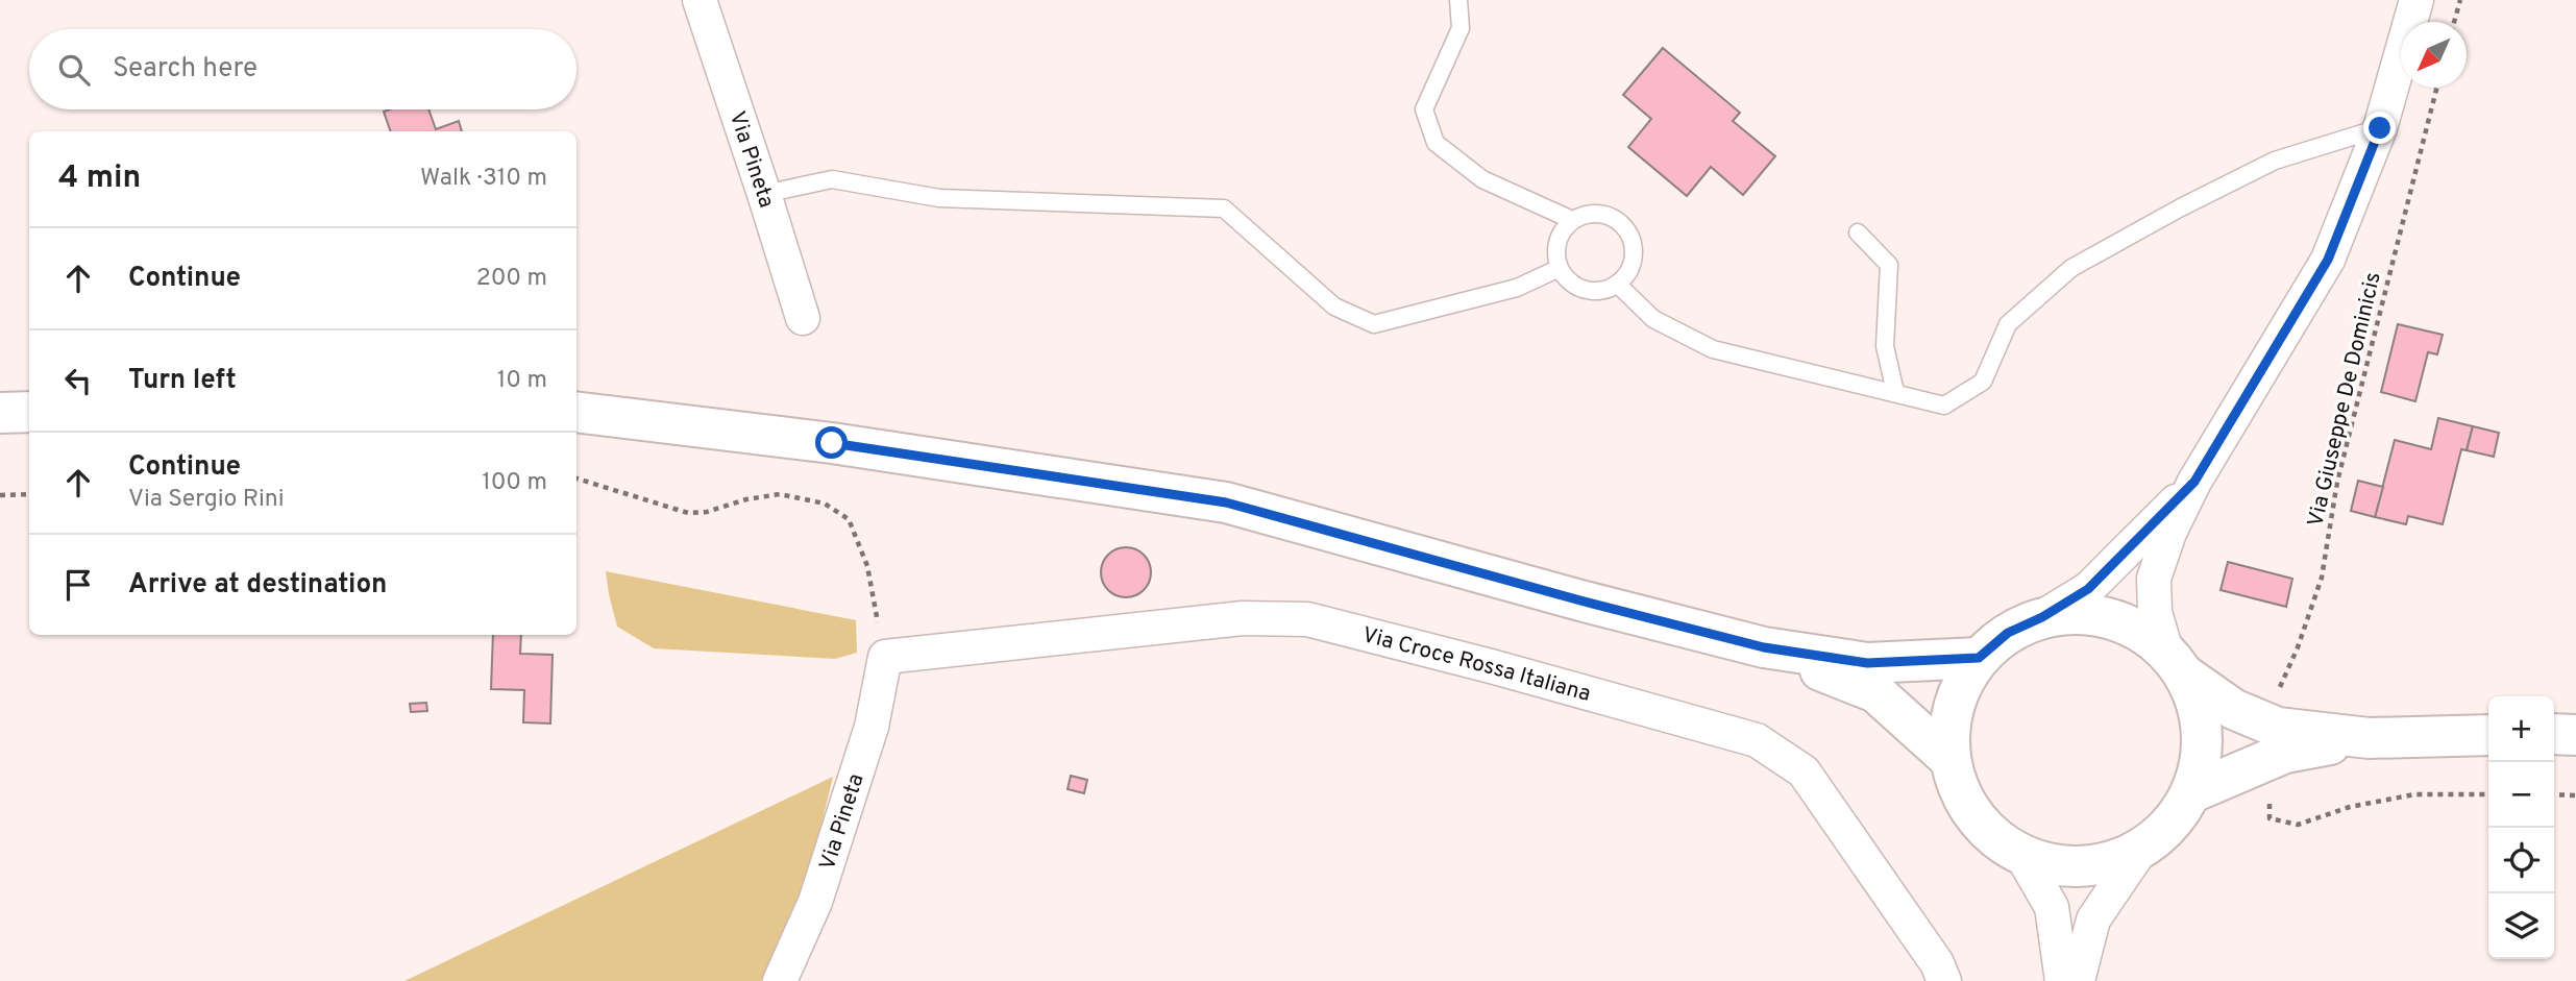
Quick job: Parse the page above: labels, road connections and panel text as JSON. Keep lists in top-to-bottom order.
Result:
{
  "streets": {
    "street": ["Via Pineta", "Via Croce Rossa Italiana"],
    "path": ["Via Giuseppe De Dominicis"]
  },
  "crossings": [
    ["Via Pineta", "Via Croce Rossa Italiana"]
  ],
  "north": "bottom left",
  "page": {
    "search": "Search here",
    "heading": ["4 min", "Walk · 310 m"],
    "list": [
      ["Continue", "200 m"],
      ["Turn left", "10 m"],
      ["Continue", "Via Sergio Rini", "100 m"],
      "Arrive at destination"
    ],
    "map_buttons": ["+", "−"]
  }
}
